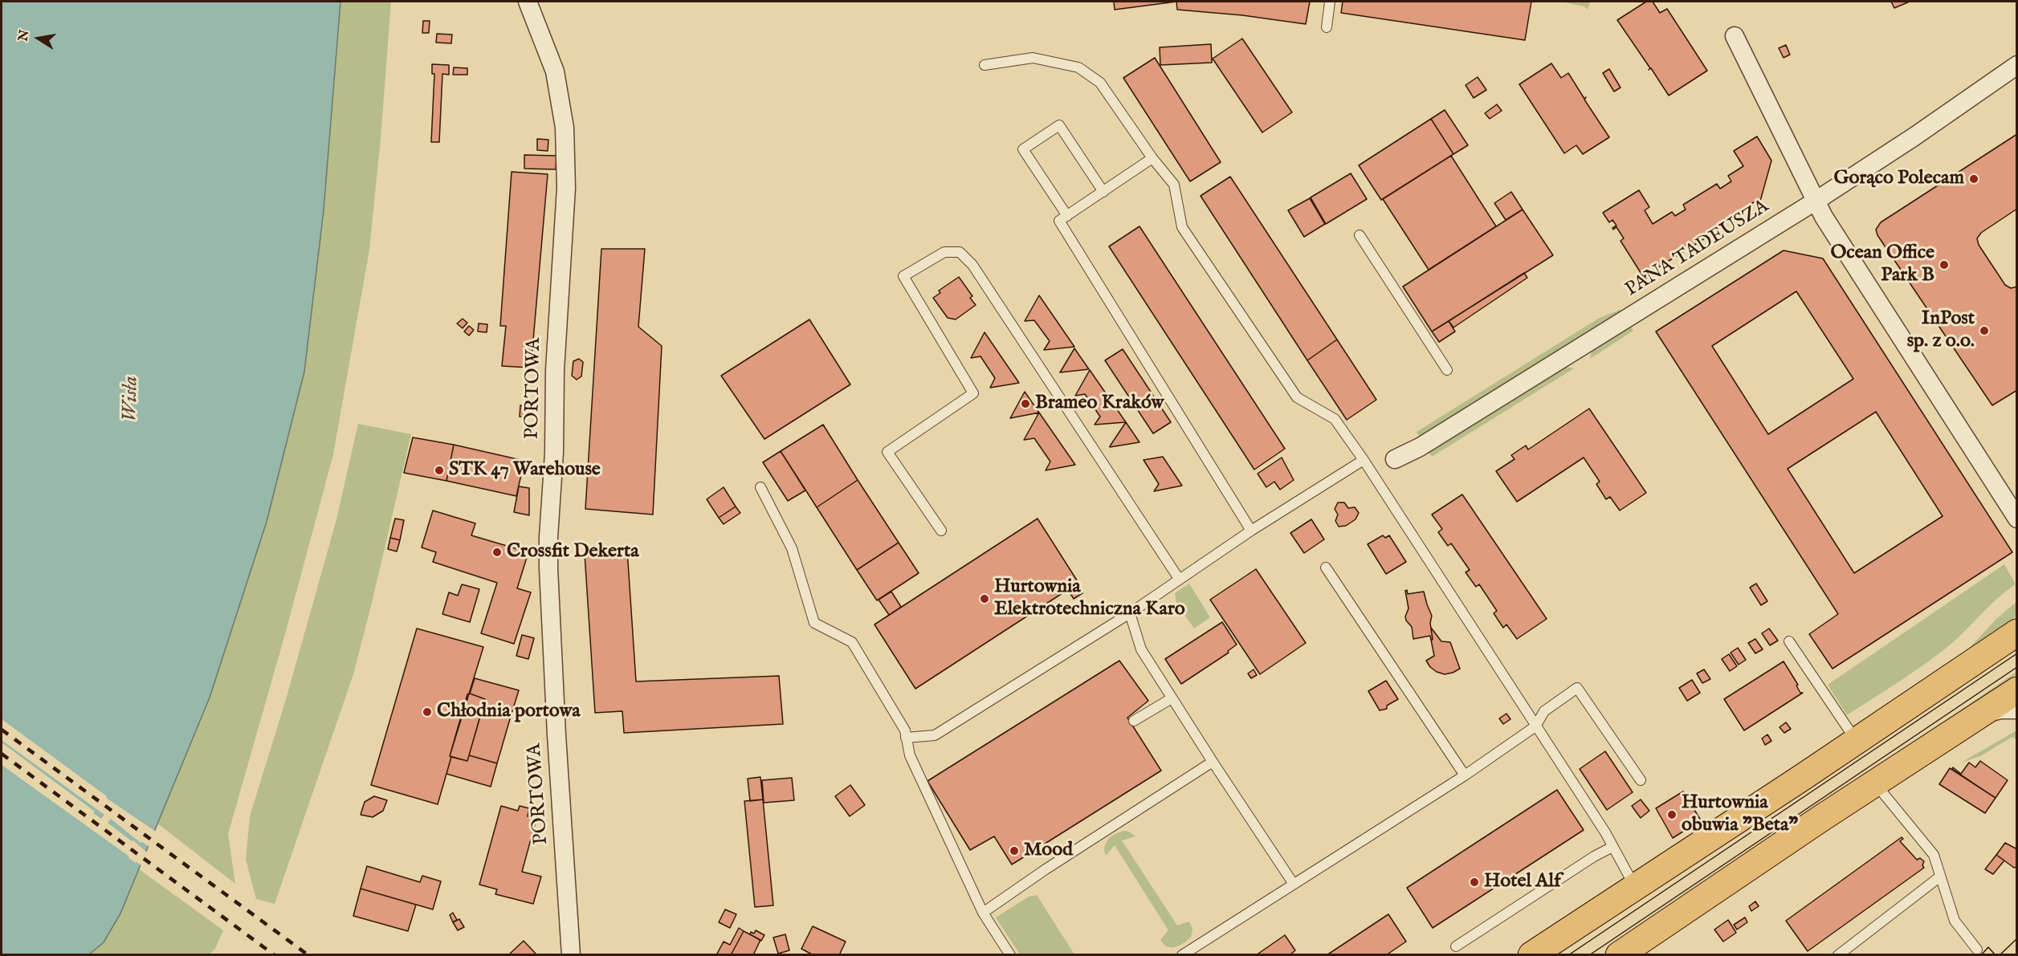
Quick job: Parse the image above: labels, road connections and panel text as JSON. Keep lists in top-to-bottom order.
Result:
{
  "streets": {
    "street": ["PANA TADEUSZA", "PORTOWA"]
  },
  "water": ["Wisła"],
  "places": [
    "Gorąco Polecam",
    "Ocean Office Park B",
    "InPost sp. z o.o.",
    "Brameo Kraków",
    "STK 47 Warehouse",
    "Crossfit Dekerta",
    "Hurtownia Elektrotechniczna Karo",
    "Chłodnia portowa",
    "Hurtownia obuwia \"Beta\"",
    "Mood",
    "Hotel Alf"
  ],
  "north": "left"
}
